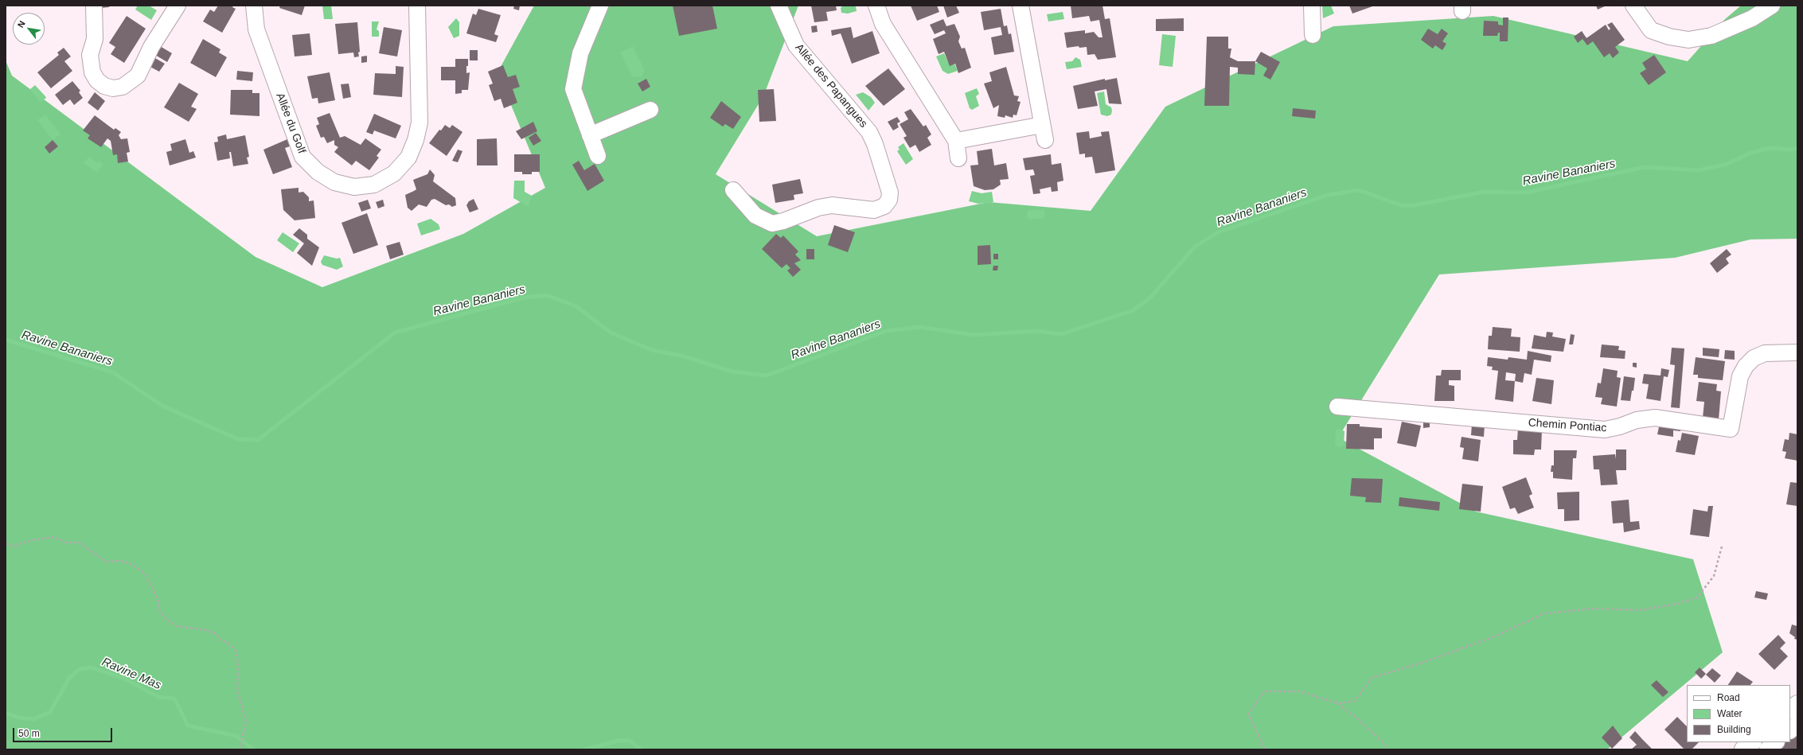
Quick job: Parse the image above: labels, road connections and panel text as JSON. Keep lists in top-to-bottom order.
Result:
{
  "streets": {
    "street": ["Allée des Papangues", "Allée du Golf", "Chemin Pontiac"]
  },
  "water": ["Ravine Bananiers", "Ravine Mas"],
  "legend": ["Road", "Water", "Building"],
  "scale_bar": "50 m",
  "north": "top left"
}
